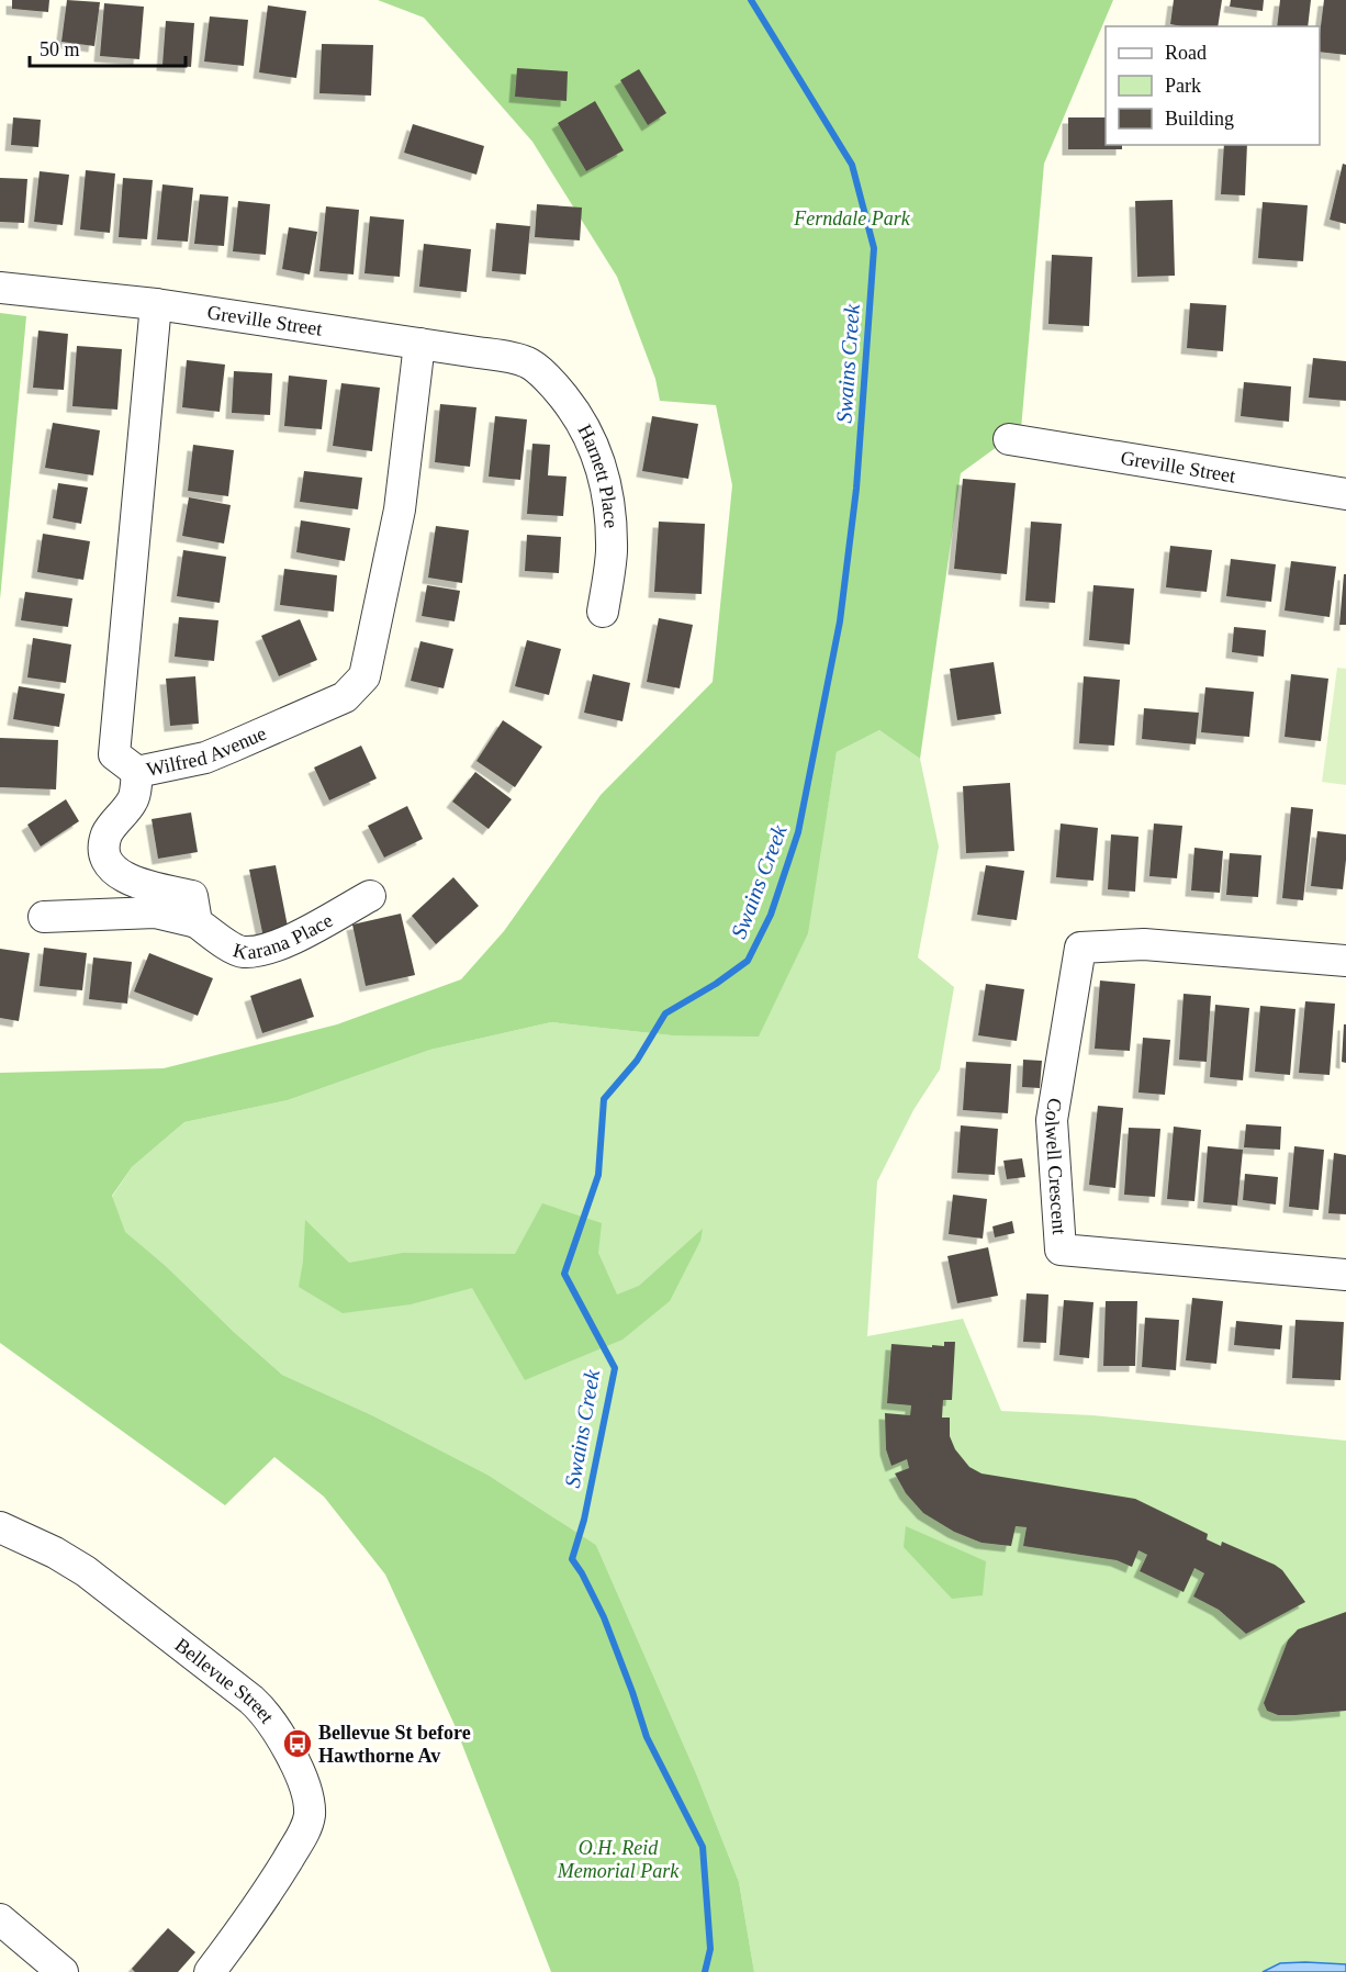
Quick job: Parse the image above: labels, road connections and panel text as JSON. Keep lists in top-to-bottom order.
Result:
{
  "streets": {
    "street": [
      "Greville Street",
      "Harnett Place",
      "Wilfred Avenue",
      "Karana Place",
      "Colwell Crescent",
      "Bellevue Street"
    ]
  },
  "crossings": [
    ["Greville Street", "Harnett Place"],
    ["Greville Street", "Wilfred Avenue"]
  ],
  "water": ["Swains Creek"],
  "parks": ["Ferndale Park", "O.H. Reid Memorial Park"],
  "places": {
    "bus stop": ["Bellevue St before Hawthorne Av"]
  },
  "legend": ["Road", "Park", "Building"],
  "scale_bar": "50 m"
}
